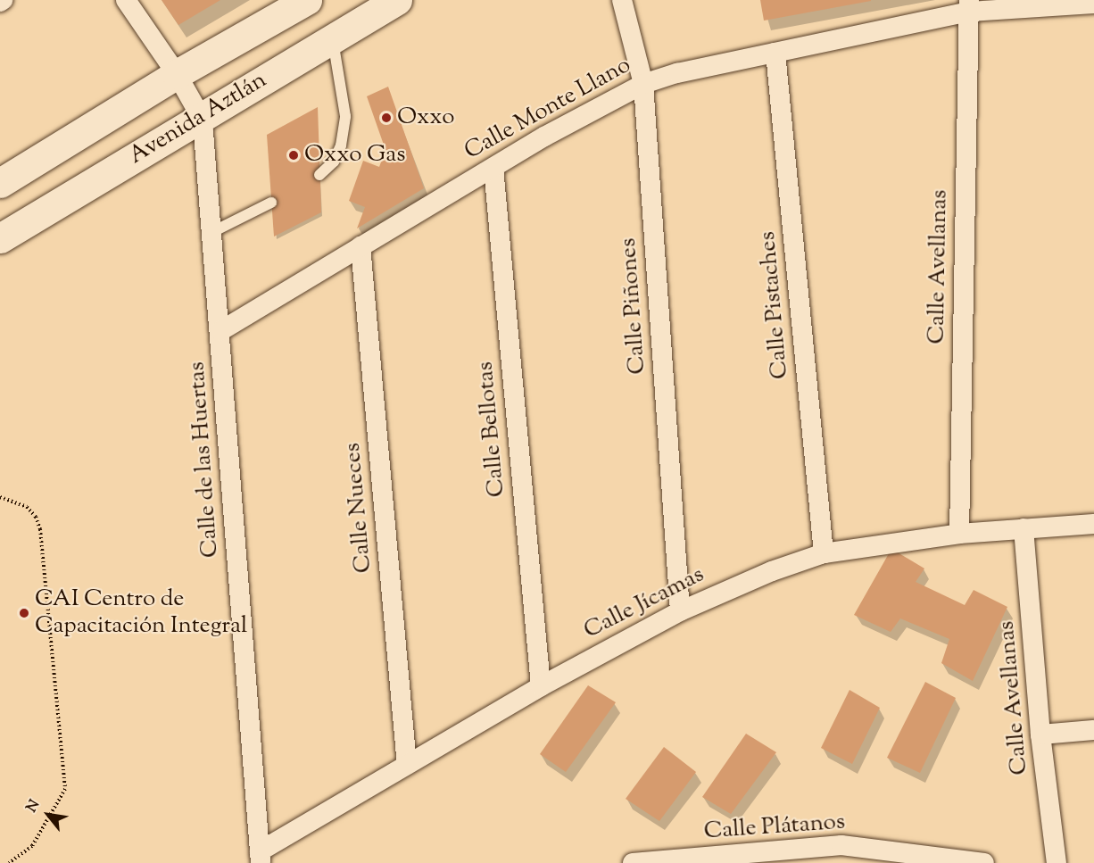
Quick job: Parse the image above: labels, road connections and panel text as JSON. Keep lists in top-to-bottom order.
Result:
{
  "streets": {
    "main road": ["Avenida Aztlán"],
    "street": [
      "Calle Monte Llano",
      "Calle Avellanas",
      "Calle Pistaches",
      "Calle Piñones",
      "Calle Bellotas",
      "Calle de las Huertas",
      "Calle Nueces",
      "Calle Jícamas",
      "Calle Plátanos"
    ]
  },
  "crossings": [
    ["Calle Monte Llano", "Calle Avellanas"],
    ["Calle Monte Llano", "Calle Pistaches"],
    ["Calle Monte Llano", "Calle Piñones"],
    ["Calle Monte Llano", "Calle Bellotas"],
    ["Calle Monte Llano", "Calle de las Huertas"],
    ["Calle Monte Llano", "Calle Nueces"],
    ["Avenida Aztlán", "Calle de las Huertas"],
    ["Calle Avellanas", "Calle Jícamas"],
    ["Calle Pistaches", "Calle Jícamas"],
    ["Calle Piñones", "Calle Jícamas"],
    ["Calle Bellotas", "Calle Jícamas"],
    ["Calle de las Huertas", "Calle Jícamas"],
    ["Calle Nueces", "Calle Jícamas"]
  ],
  "places": ["Oxxo", "Oxxo Gas", "CAI Centro de Capacitación Integral"],
  "north": "top left"
}
